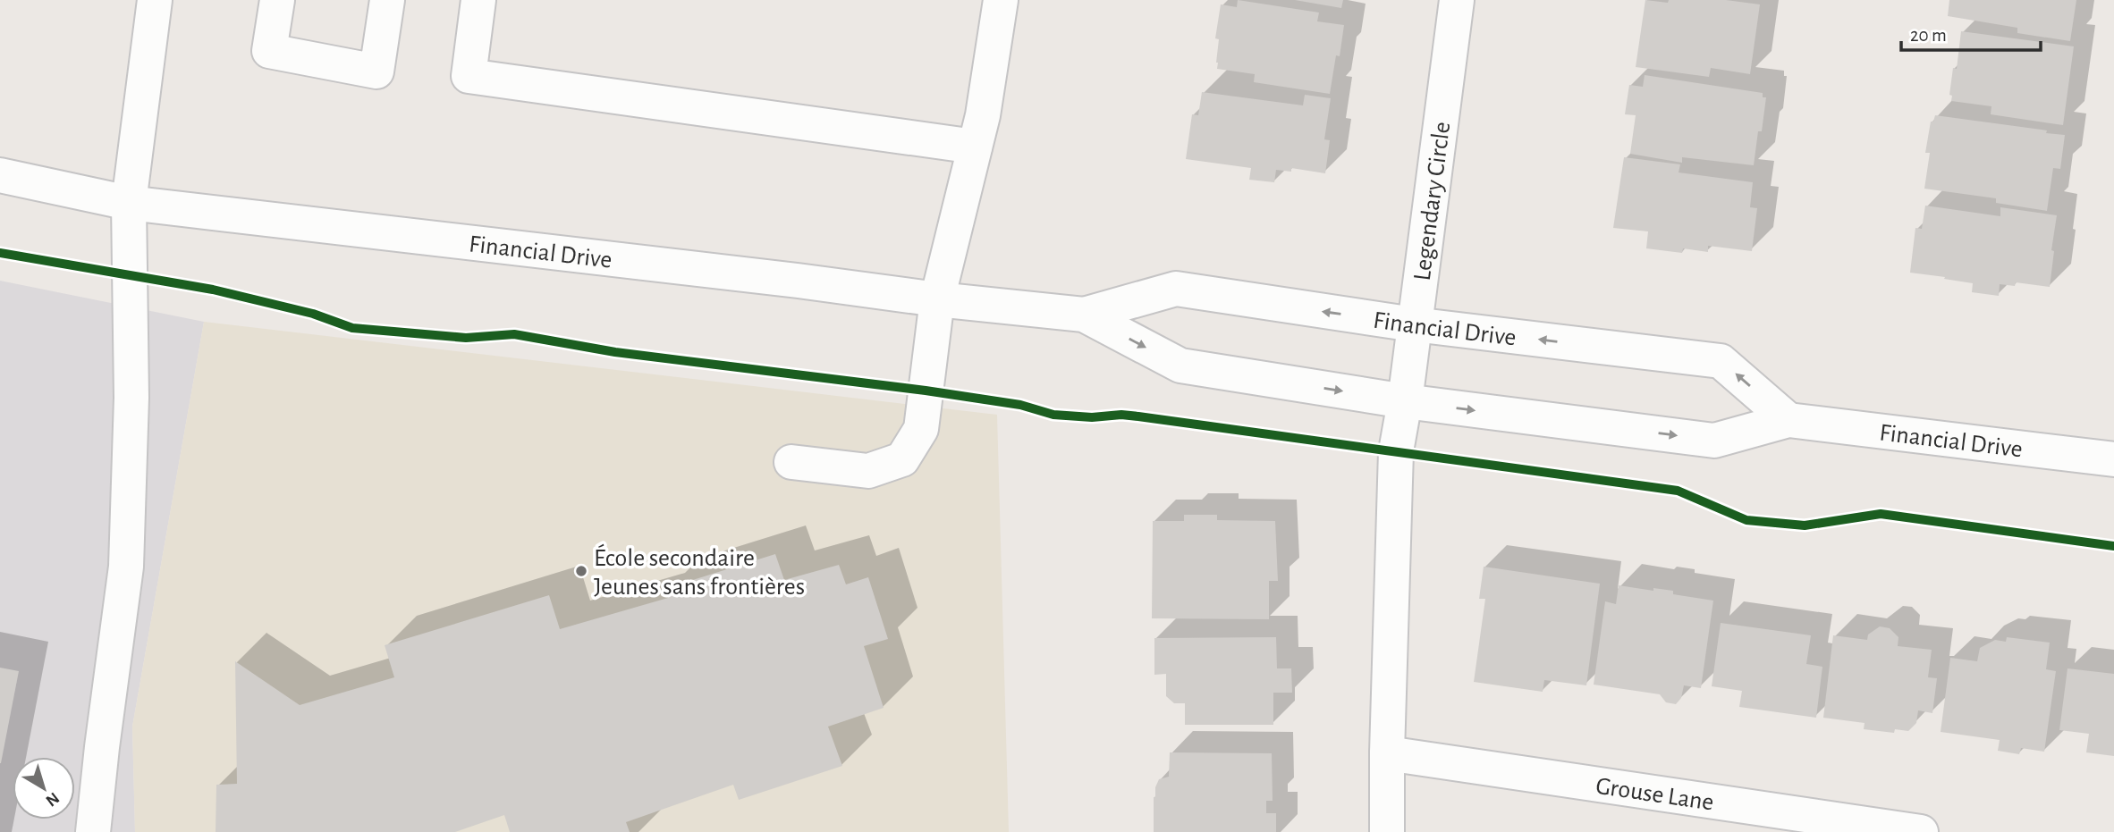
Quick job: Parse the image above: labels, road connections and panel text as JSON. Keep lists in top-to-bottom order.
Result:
{
  "streets": {
    "street": ["Legendary Circle", "Financial Drive", "Grouse Lane"]
  },
  "crossings": [
    ["Legendary Circle", "Financial Drive"]
  ],
  "places": ["École secondaire Jeunes sans frontières"],
  "scale_bar": "20 m",
  "north": "bottom right"
}
